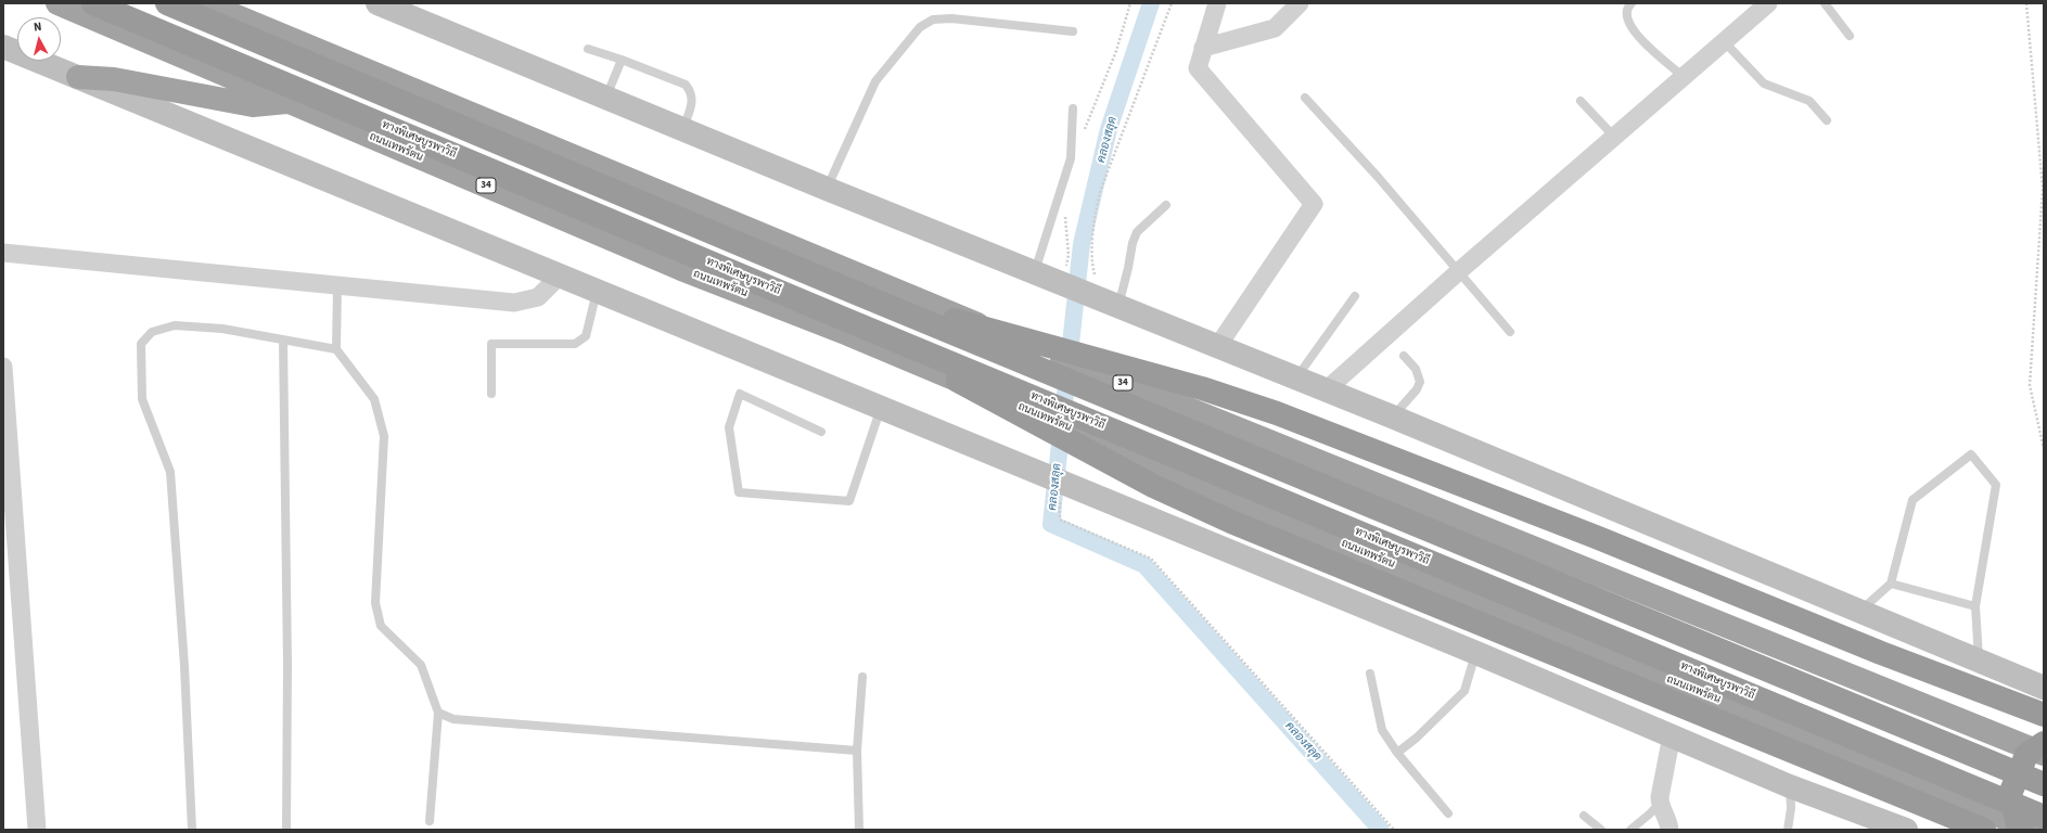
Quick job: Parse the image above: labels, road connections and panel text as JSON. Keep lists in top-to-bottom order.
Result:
{
  "streets": {
    "highway": ["ทางพิเศษบูรพาวิถี", "ถนนเทพรัตน", "34"]
  },
  "water": ["คลองสลุด"],
  "north": "top"
}
